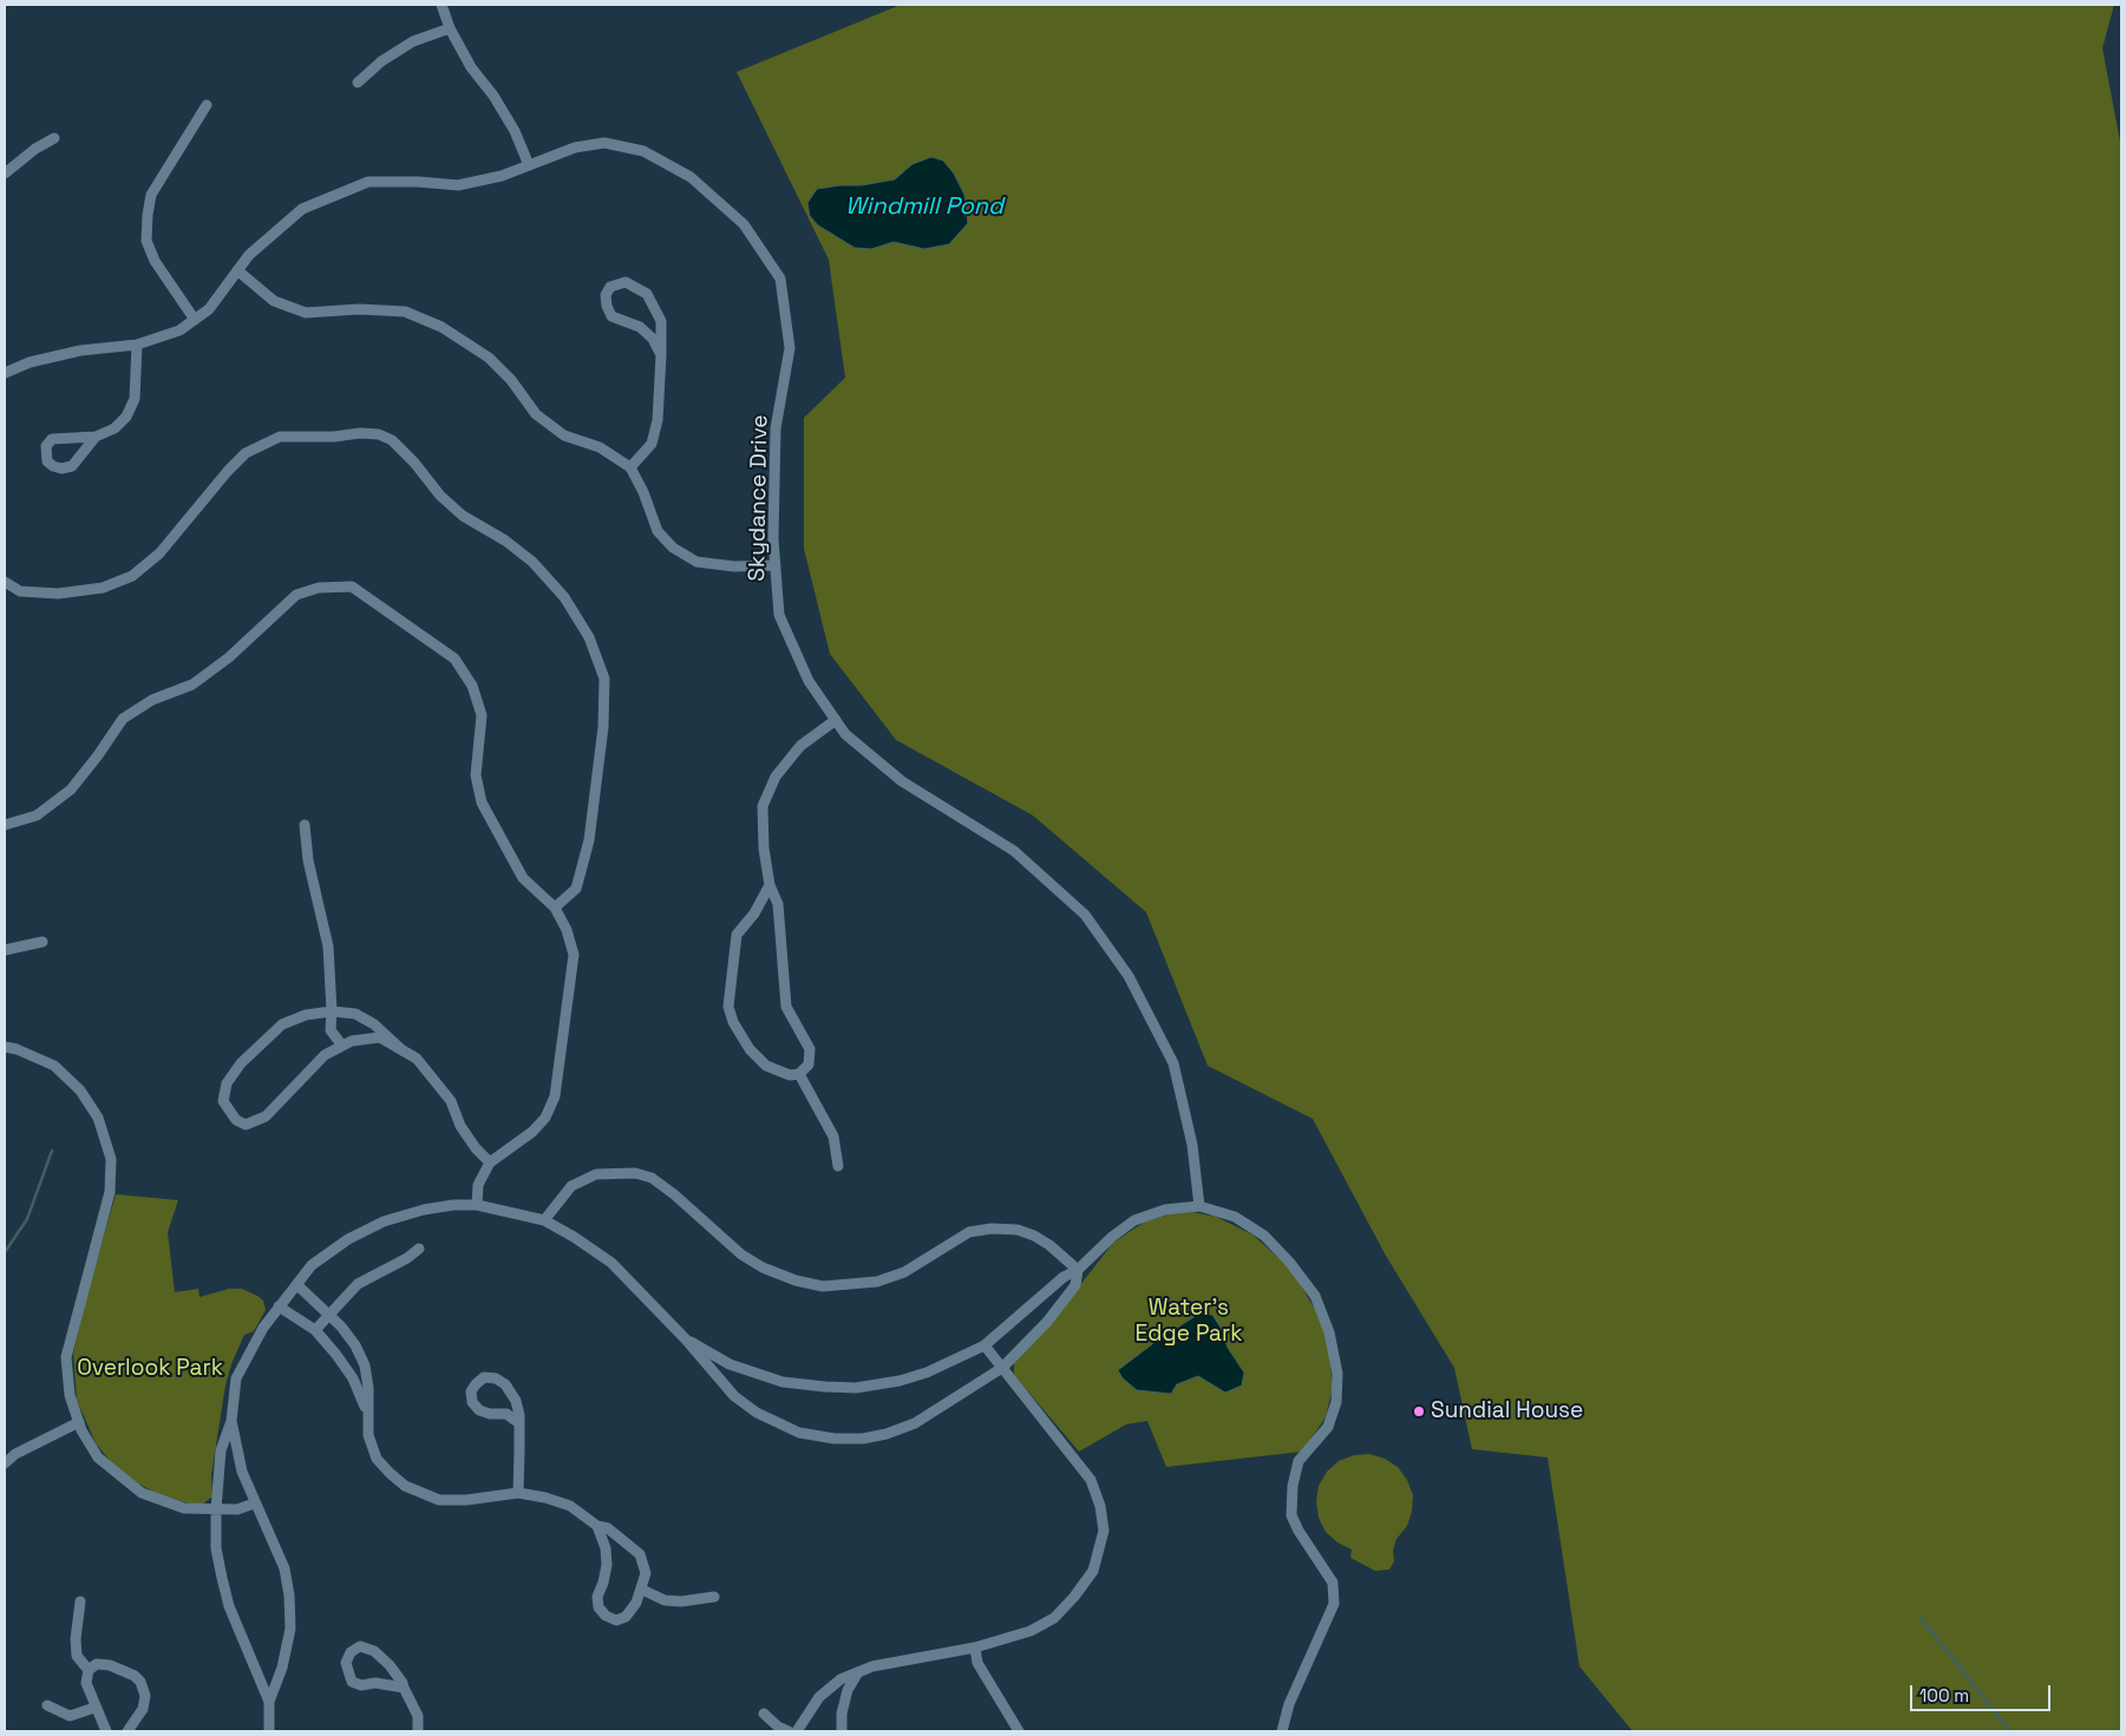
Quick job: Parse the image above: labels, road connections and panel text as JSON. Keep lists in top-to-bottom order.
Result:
{
  "streets": {
    "street": ["Skydance Drive"]
  },
  "water": ["Windmill Pond"],
  "parks": ["Water's Edge Park", "Overlook Park"],
  "places": ["Sundial House"],
  "scale_bar": "100 m"
}
